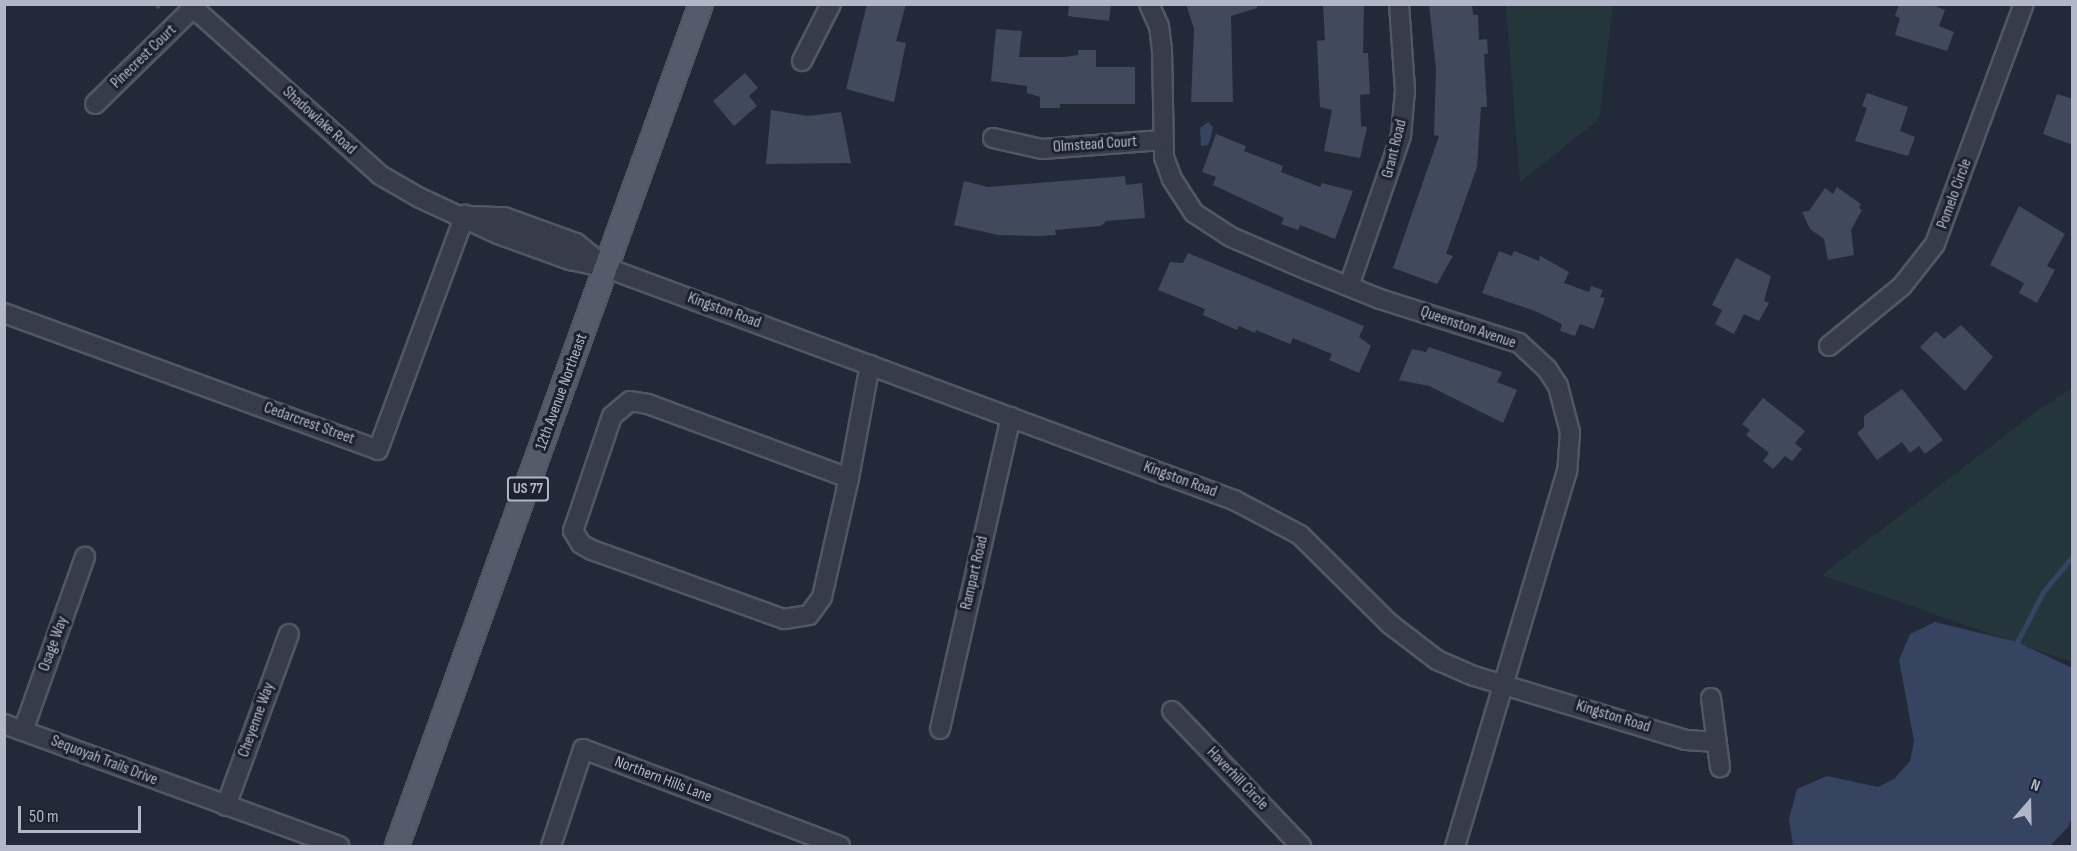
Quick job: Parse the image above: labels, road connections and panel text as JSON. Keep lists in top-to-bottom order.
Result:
{
  "streets": {
    "main road": ["12th Avenue Northeast", "US 77"],
    "street": [
      "Pinecrest Court",
      "Shadowlake Road",
      "Olmstead Court",
      "Grant Road",
      "Pomelo Circle",
      "Kingston Road",
      "Queenston Avenue",
      "Cedarcrest Street",
      "Rampart Road",
      "Osage Way",
      "Cheyenne Way",
      "Sequoyah Trails Drive",
      "Haverhill Circle",
      "Northern Hills Lane"
    ]
  },
  "crossings": [
    ["Pinecrest Court", "Shadowlake Road"],
    ["Shadowlake Road", "Kingston Road"],
    ["Shadowlake Road", "12th Avenue Northeast"],
    ["Shadowlake Road", "Cedarcrest Street"],
    ["Olmstead Court", "Queenston Avenue"],
    ["Grant Road", "Queenston Avenue"],
    ["Kingston Road", "Queenston Avenue"],
    ["Kingston Road", "12th Avenue Northeast"],
    ["Kingston Road", "Rampart Road"],
    ["Osage Way", "Sequoyah Trails Drive"],
    ["Cheyenne Way", "Sequoyah Trails Drive"]
  ],
  "scale_bar": "50 m",
  "north": "top"
}
